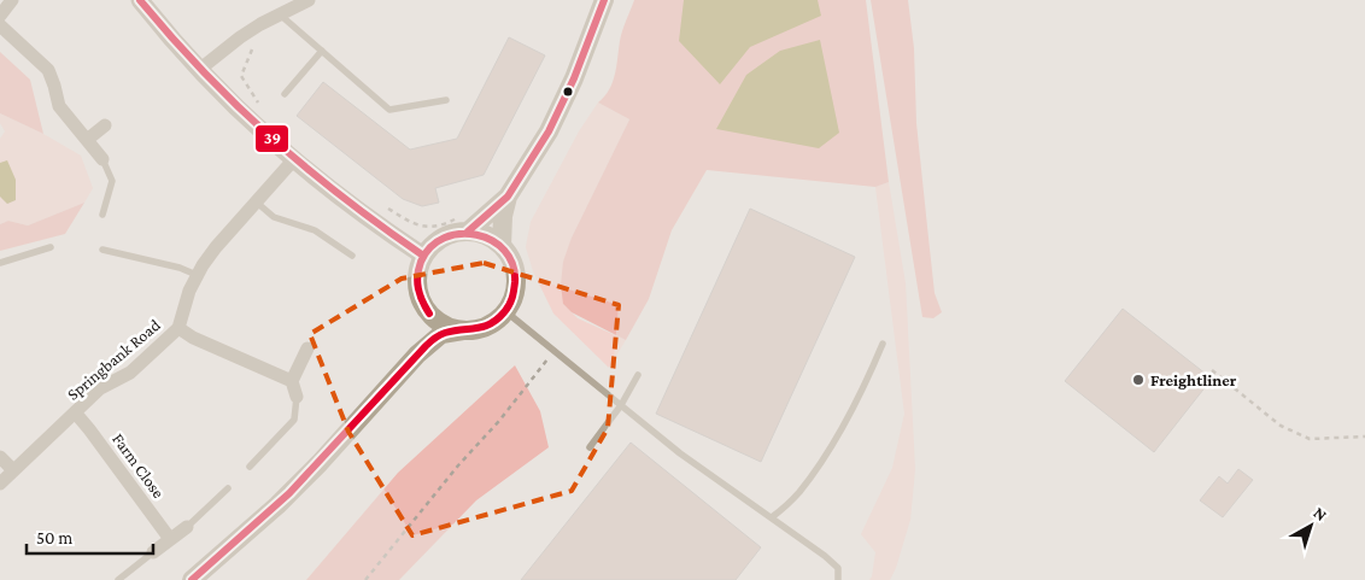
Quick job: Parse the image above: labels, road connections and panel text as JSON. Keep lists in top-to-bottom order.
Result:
{
  "streets": {
    "street": ["Springbank Road", "Farm Close"]
  },
  "crossings": [
    ["Springbank Road", "Farm Close"]
  ],
  "places": ["Freightliner"],
  "lines": ["transit line 39"],
  "scale_bar": "50 m",
  "north": "top right"
}
